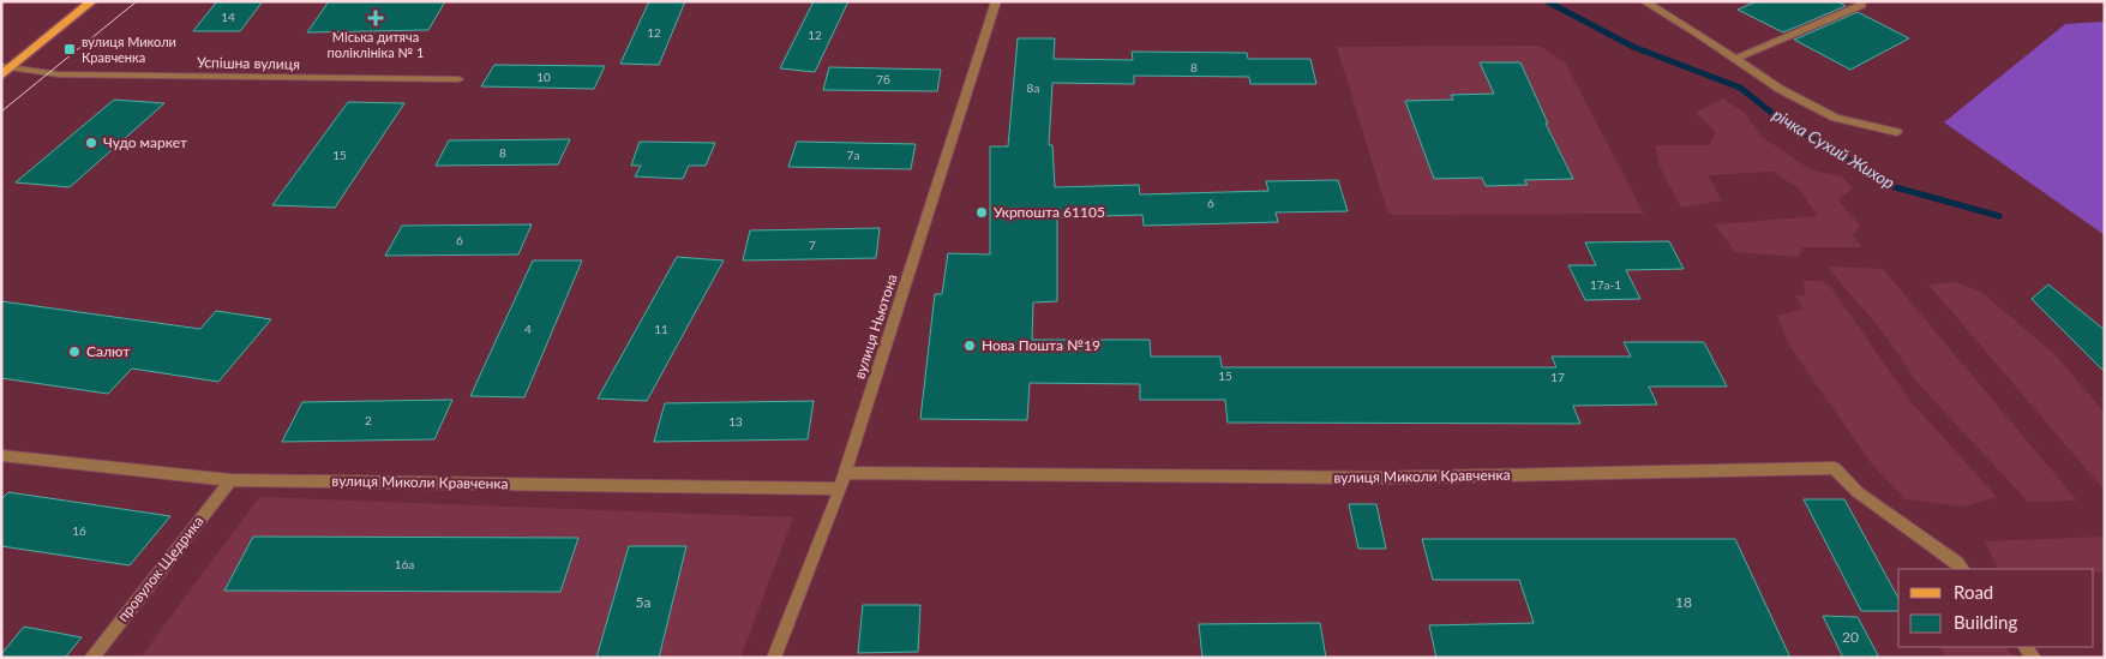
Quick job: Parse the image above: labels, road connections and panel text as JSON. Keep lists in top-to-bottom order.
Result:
{
  "streets": {
    "street": [
      "Успішна вулиця",
      "вулиця Ньютона",
      "вулиця Миколи Кравченка",
      "провулок Щедрика"
    ]
  },
  "crossings": [
    ["вулиця Ньютона", "вулиця Миколи Кравченка"],
    ["вулиця Миколи Кравченка", "провулок Щедрика"]
  ],
  "water": ["річка Сухий Жихор"],
  "places": {
    "health": ["Міська дитяча поліклініка № 1"],
    "transit": ["вулиця Миколи Кравченка"],
    "other": [
      "Чудо маркет",
      "Укрпошта 61105",
      "Нова Пошта №19",
      "Салют"
    ]
  },
  "house_numbers": [
    "14",
    "12",
    "12",
    "8",
    "10",
    "7б",
    "8а",
    "8",
    "15",
    "7а",
    "6",
    "6",
    "7",
    "17а-1",
    "4",
    "11",
    "15",
    "17",
    "2",
    "13",
    "16",
    "16а",
    "5а",
    "18",
    "20"
  ],
  "legend": ["Road", "Building"]
}
